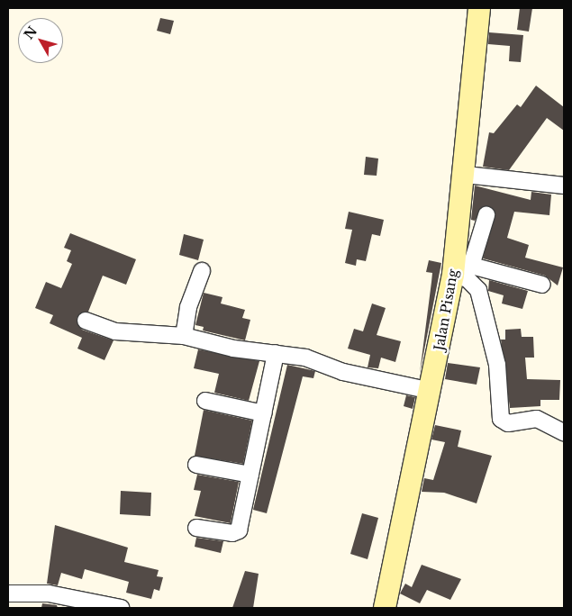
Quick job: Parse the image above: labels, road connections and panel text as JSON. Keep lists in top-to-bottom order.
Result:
{
  "streets": {
    "street": ["Jalan Pisang"]
  },
  "north": "top left"
}
